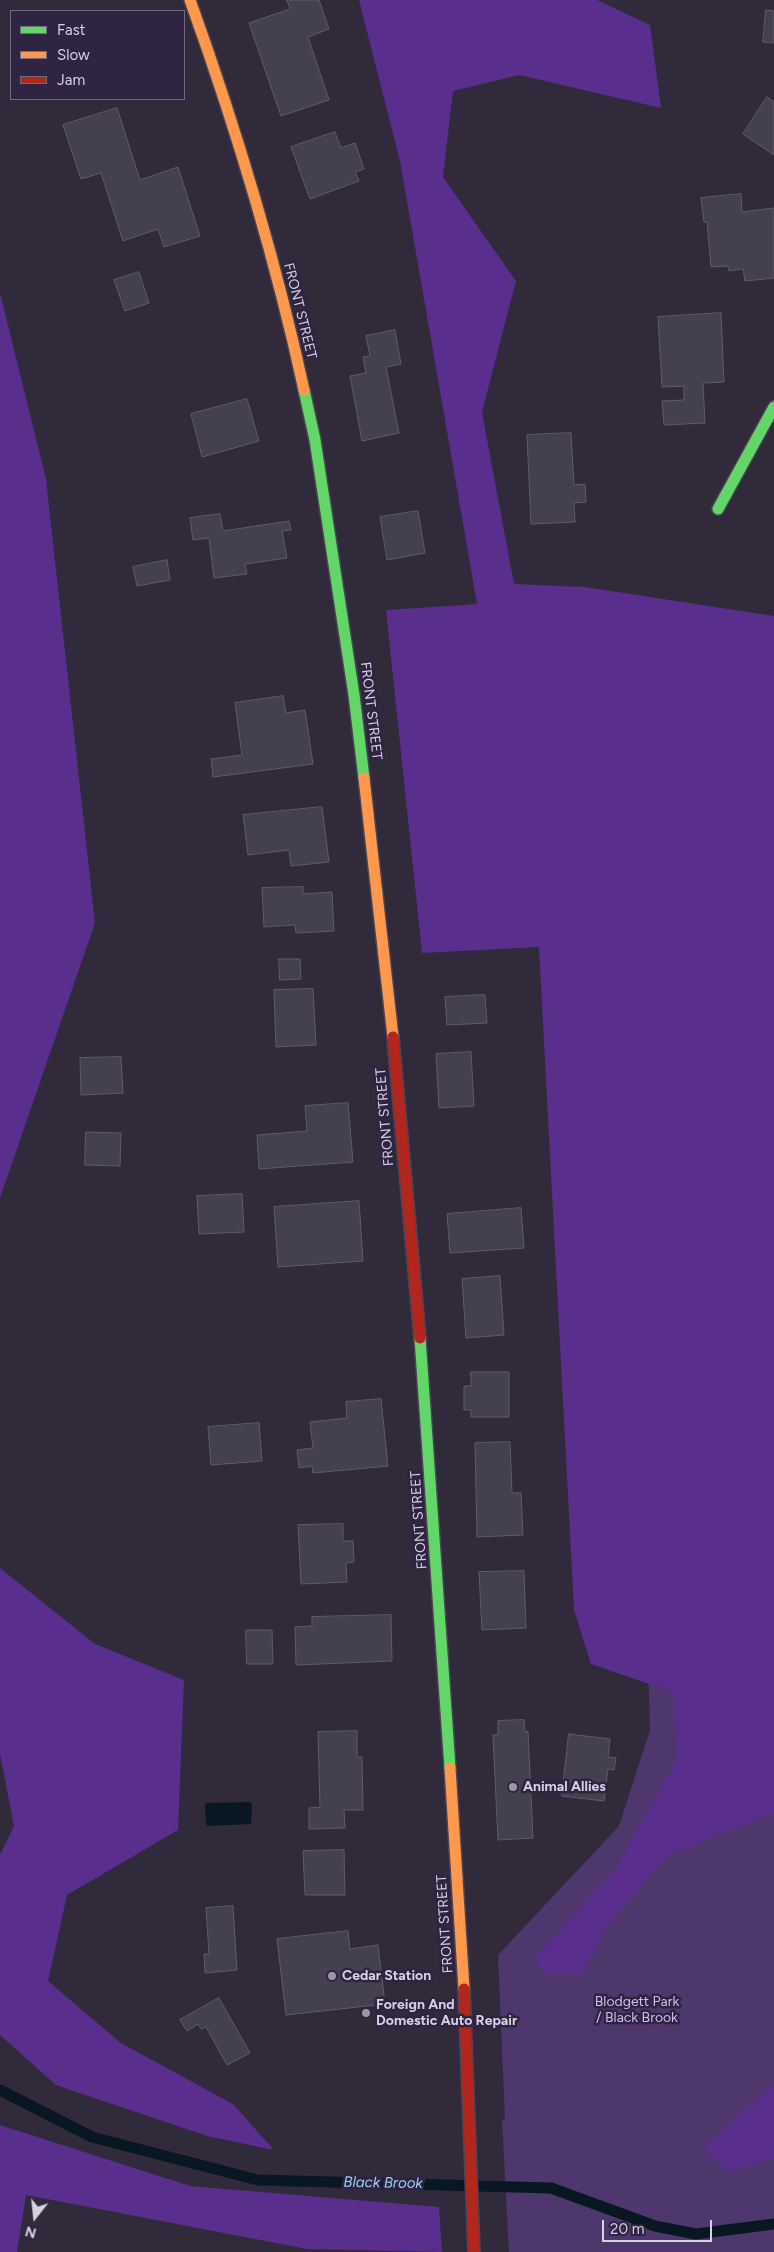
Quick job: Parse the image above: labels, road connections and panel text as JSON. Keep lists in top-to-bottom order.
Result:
{
  "streets": {
    "main road": ["FRONT STREET"]
  },
  "water": ["Black Brook"],
  "parks": ["Blodgett Park / Black Brook"],
  "places": ["Animal Allies", "Cedar Station", "Foreign And Domestic Auto Repair"],
  "legend": ["Fast", "Slow", "Jam"],
  "scale_bar": "20 m",
  "north": "bottom"
}
